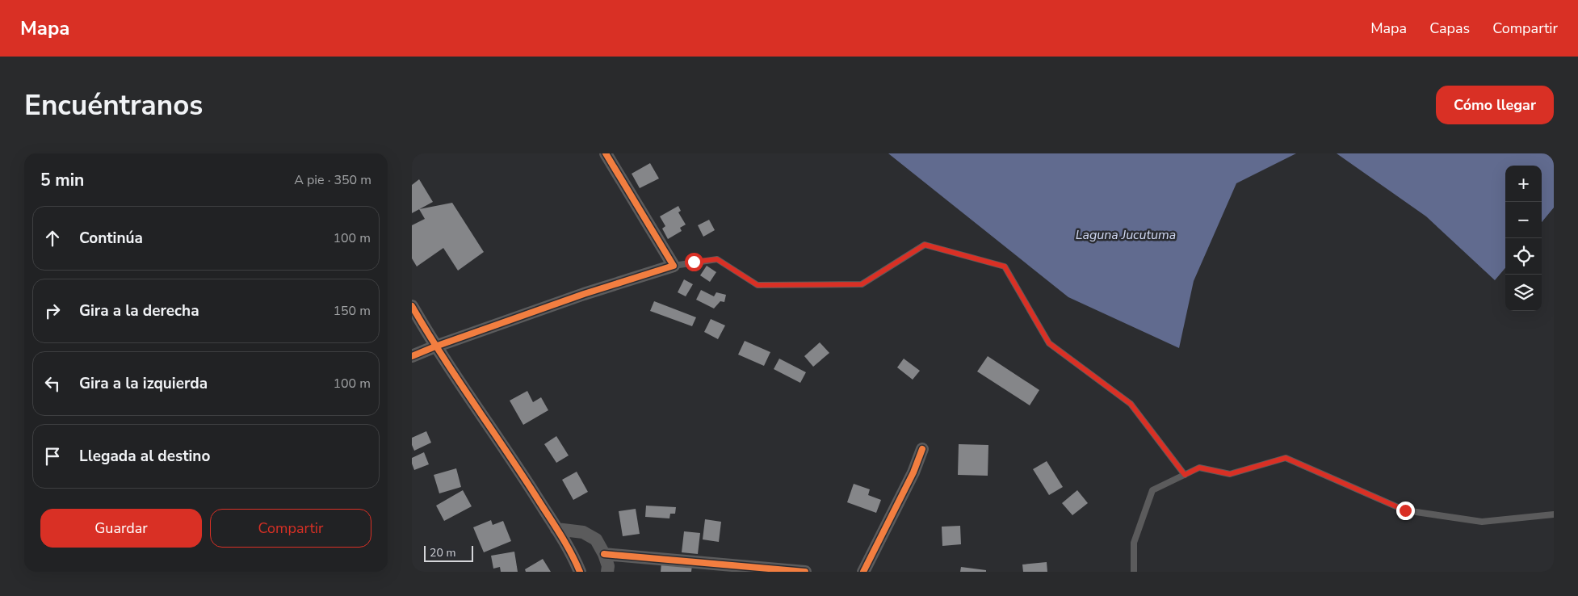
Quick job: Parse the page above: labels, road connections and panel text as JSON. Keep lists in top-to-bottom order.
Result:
{
  "water": ["Laguna Jucutuma"],
  "scale_bar": "20 m",
  "page": {
    "header": "Mapa",
    "nav": ["Mapa", "Capas", "Compartir"],
    "buttons": [
      "Cómo llegar",
      ["Guardar", "Compartir"]
    ],
    "title": "Encuéntranos",
    "heading": ["5 min", "A pie · 350 m"],
    "map_buttons": ["+", "−"],
    "list": [
      ["Continúa", "100 m"],
      ["Gira a la derecha", "150 m"],
      ["Gira a la izquierda", "100 m"],
      "Llegada al destino"
    ],
    "scale": "20 m"
  }
}
